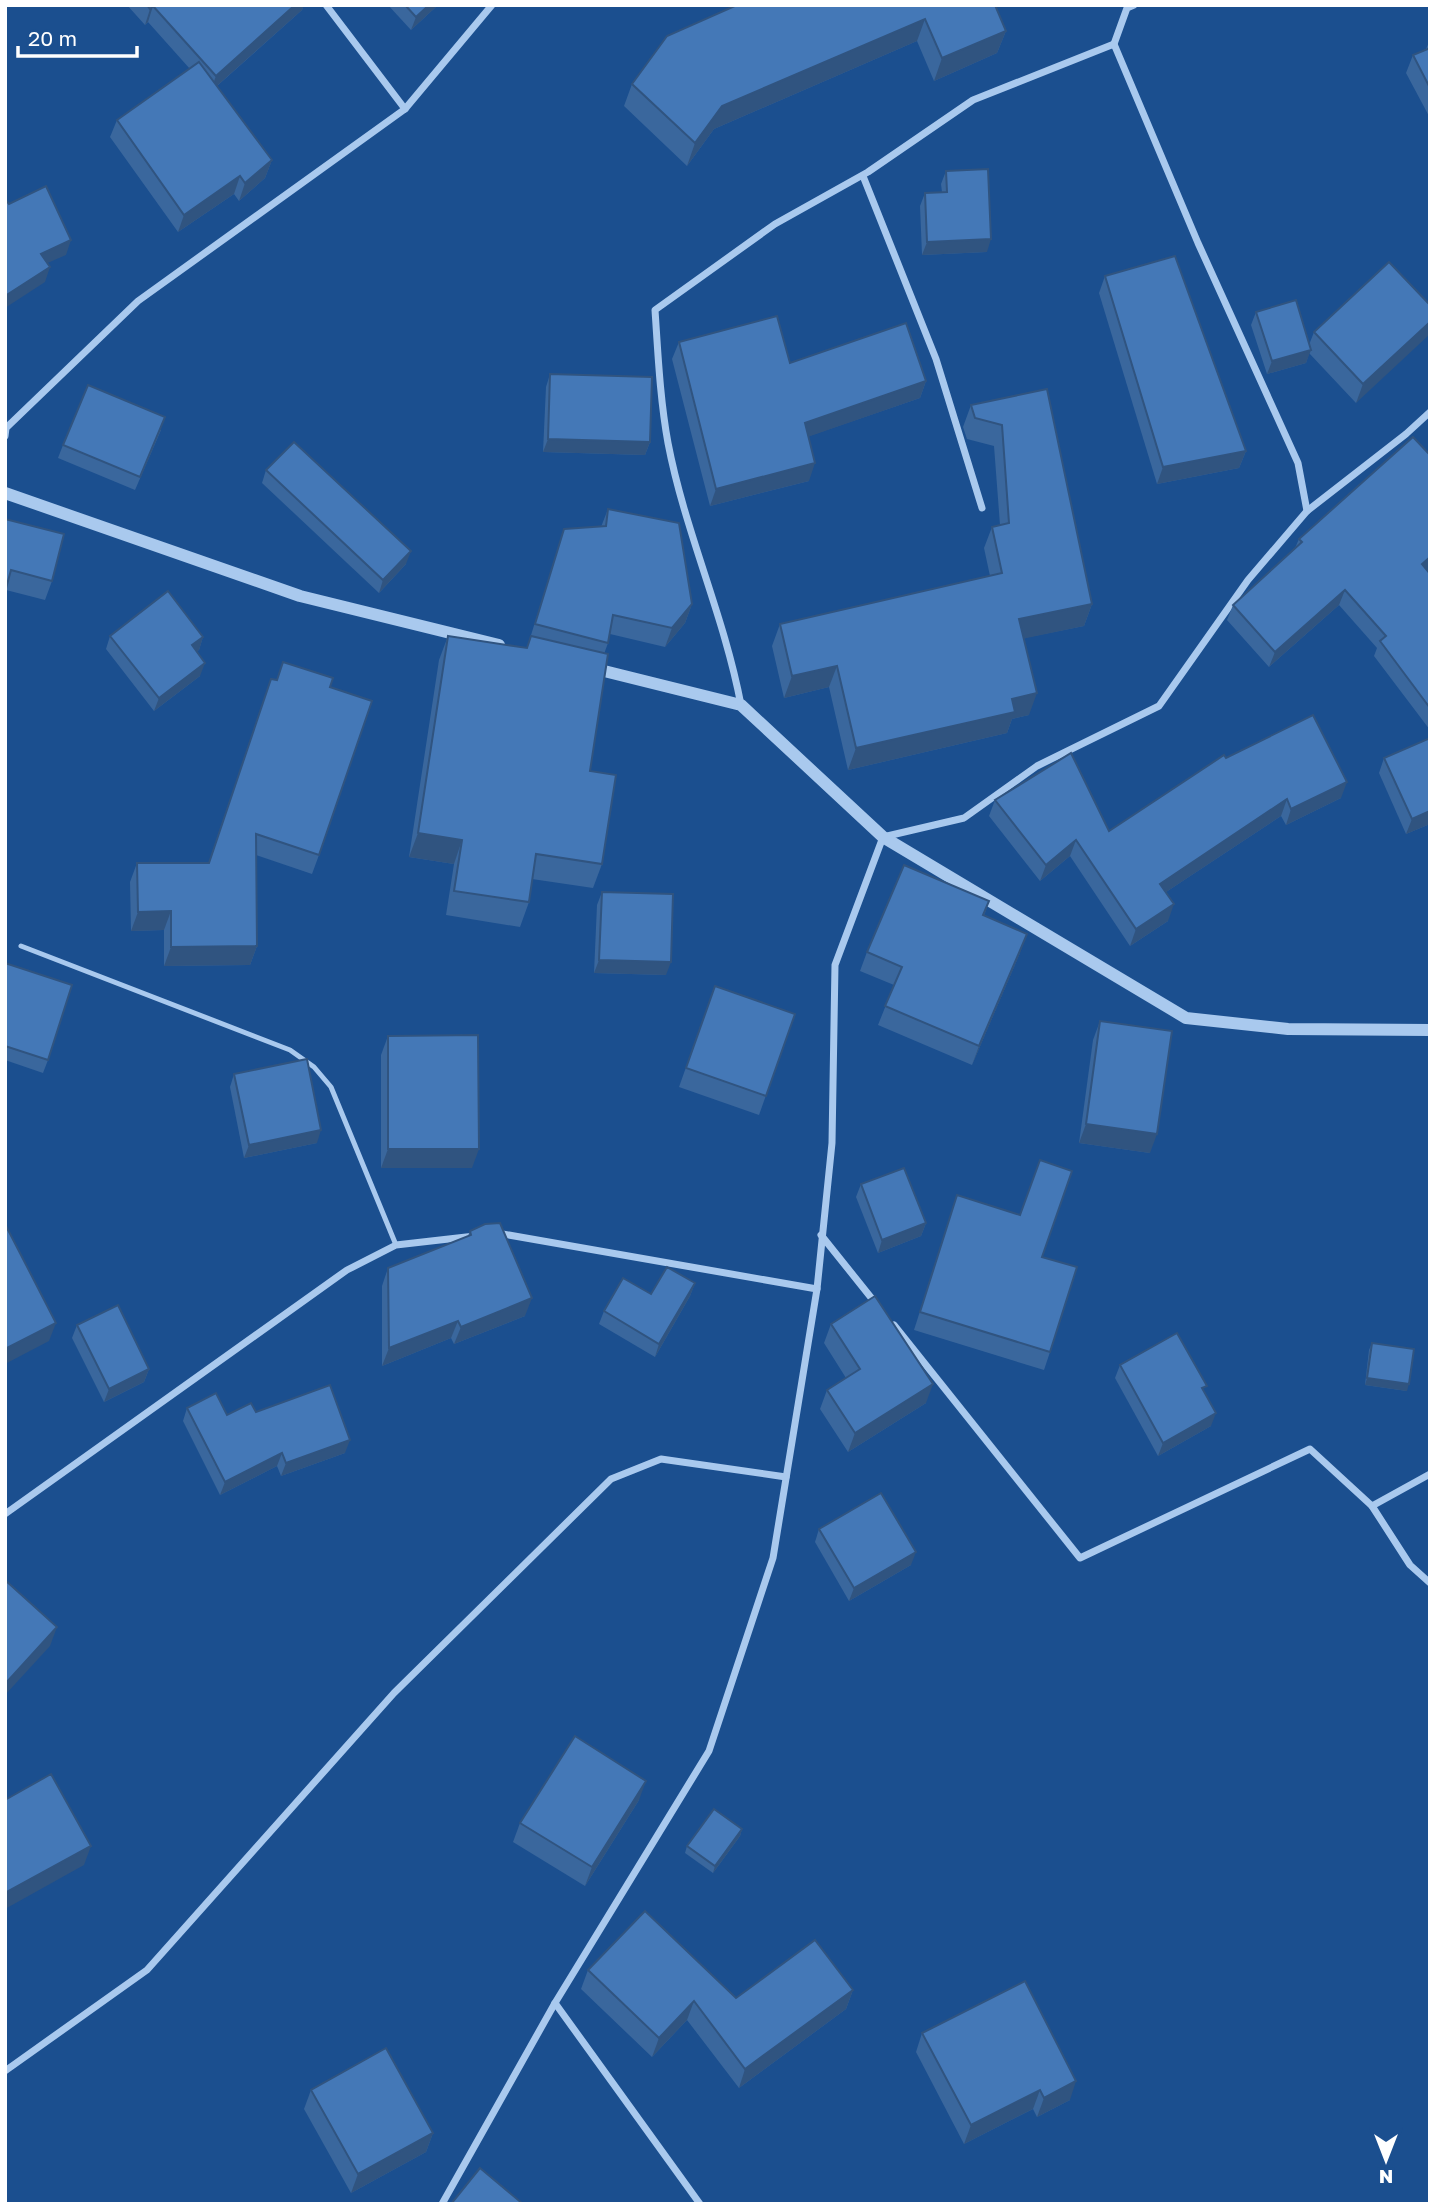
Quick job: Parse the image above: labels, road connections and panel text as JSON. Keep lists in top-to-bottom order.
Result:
{
  "scale_bar": "20 m",
  "north": "bottom"
}
